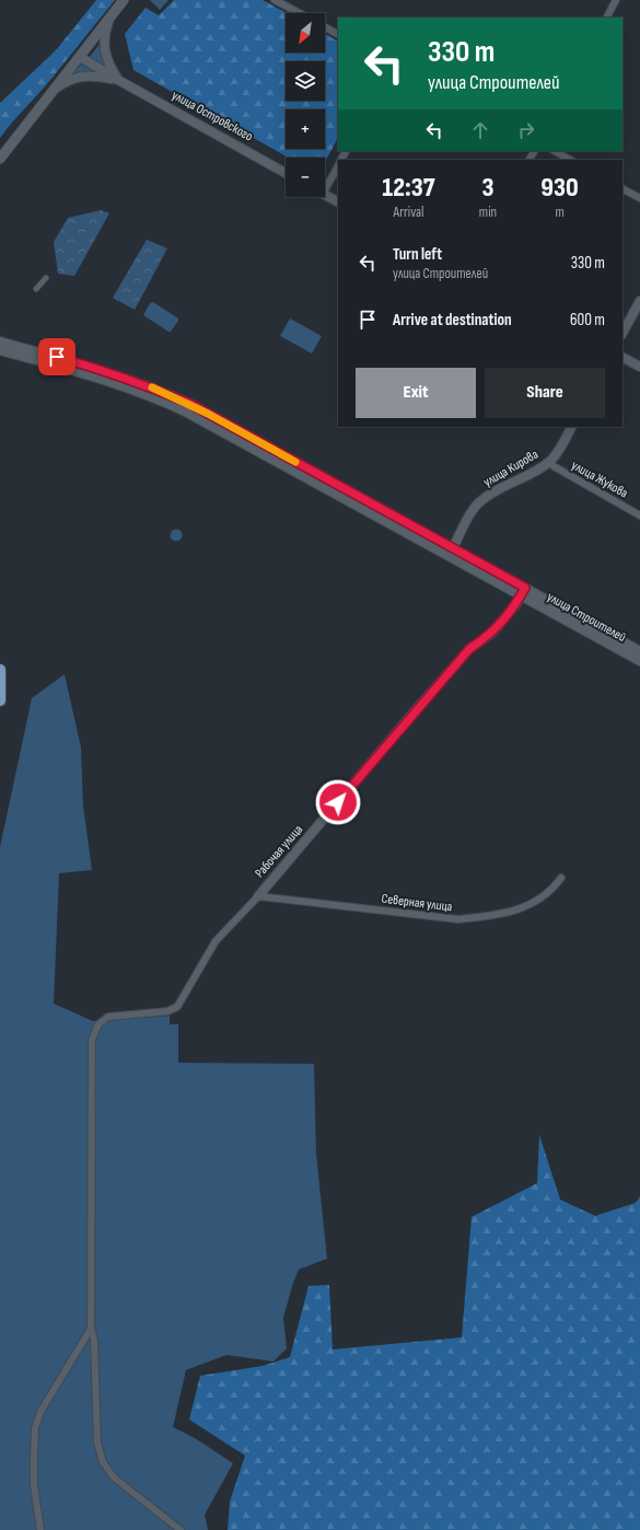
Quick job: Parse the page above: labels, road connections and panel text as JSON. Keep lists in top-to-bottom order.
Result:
{
  "streets": {
    "street": [
      "улица Островского",
      "улица Кирова",
      "улица Жукова",
      "улица Строителей",
      "Рабочая улица",
      "Северная улица"
    ]
  },
  "crossings": [
    ["улица Кирова", "улица Жукова"],
    ["улица Кирова", "улица Строителей"],
    ["улица Строителей", "Рабочая улица"],
    ["Рабочая улица", "Северная улица"]
  ],
  "north": "bottom left",
  "page": {
    "map_buttons": ["+", "−"],
    "turn": ["330 m", "улица Строителей"],
    "eta": [
      "12:37",
      "Arrival",
      "3",
      "min",
      "930",
      "m"
    ],
    "list": [
      {
        "name": "Turn left",
        "note": "улица Строителей",
        "value": "330 m"
      },
      {
        "name": "Arrive at destination",
        "value": "600 m"
      }
    ],
    "buttons": ["Exit", "Share"]
  }
}
